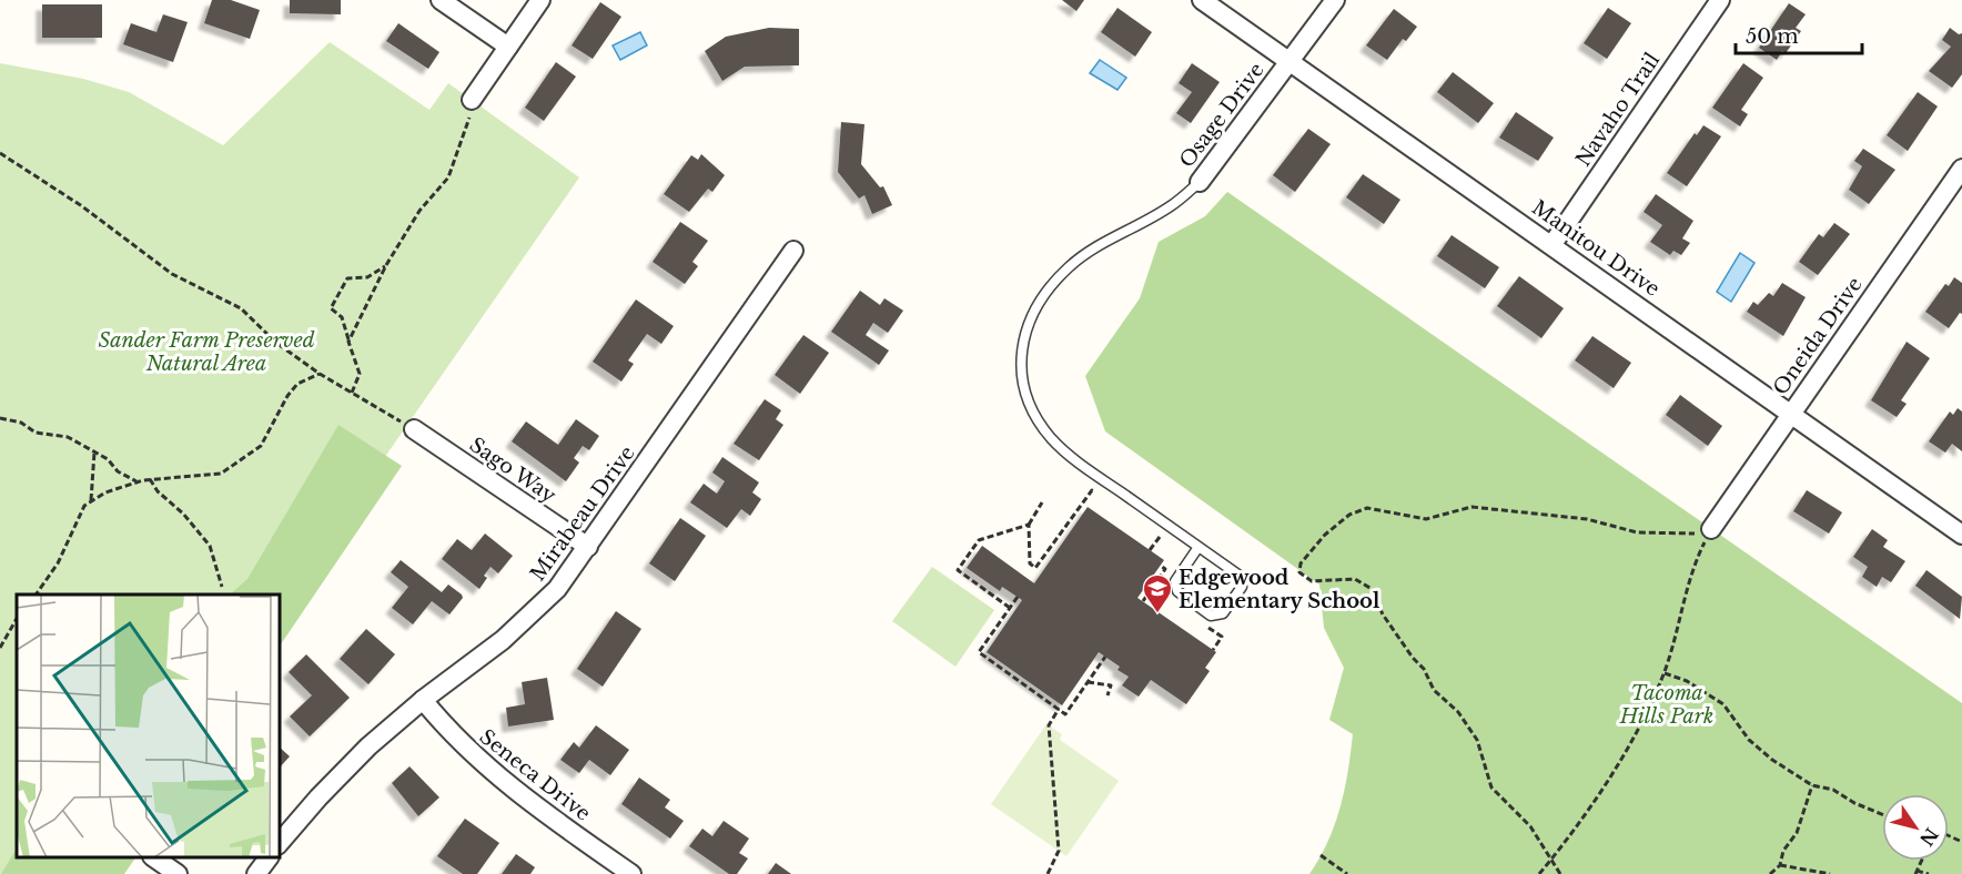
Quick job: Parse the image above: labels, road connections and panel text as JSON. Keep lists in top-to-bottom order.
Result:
{
  "streets": {
    "street": [
      "Navaho Trail",
      "Osage Drive",
      "Manitou Drive",
      "Oneida Drive",
      "Sago Way",
      "Mirabeau Drive",
      "Seneca Drive"
    ]
  },
  "crossings": [
    ["Navaho Trail", "Manitou Drive"],
    ["Osage Drive", "Manitou Drive"],
    ["Manitou Drive", "Oneida Drive"],
    ["Sago Way", "Mirabeau Drive"],
    ["Mirabeau Drive", "Seneca Drive"]
  ],
  "parks": ["Sander Farm Preserved Natural Area", "Tacoma Hills Park"],
  "places": {
    "school or university": ["Edgewood Elementary School"]
  },
  "scale_bar": "50 m",
  "north": "bottom right"
}
